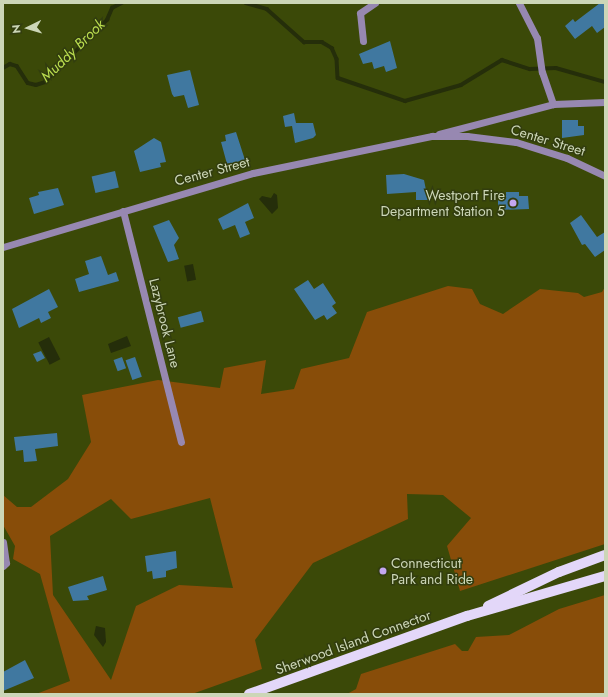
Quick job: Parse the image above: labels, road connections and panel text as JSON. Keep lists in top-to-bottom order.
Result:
{
  "streets": {
    "main road": ["Sherwood Island Connector"],
    "street": ["Center Street", "Lazybrook Lane"]
  },
  "crossings": [
    ["Center Street", "Lazybrook Lane"]
  ],
  "water": ["Muddy Brook"],
  "places": ["Westport Fire Department Station 5", "Connecticut Park and Ride"],
  "north": "left"
}
